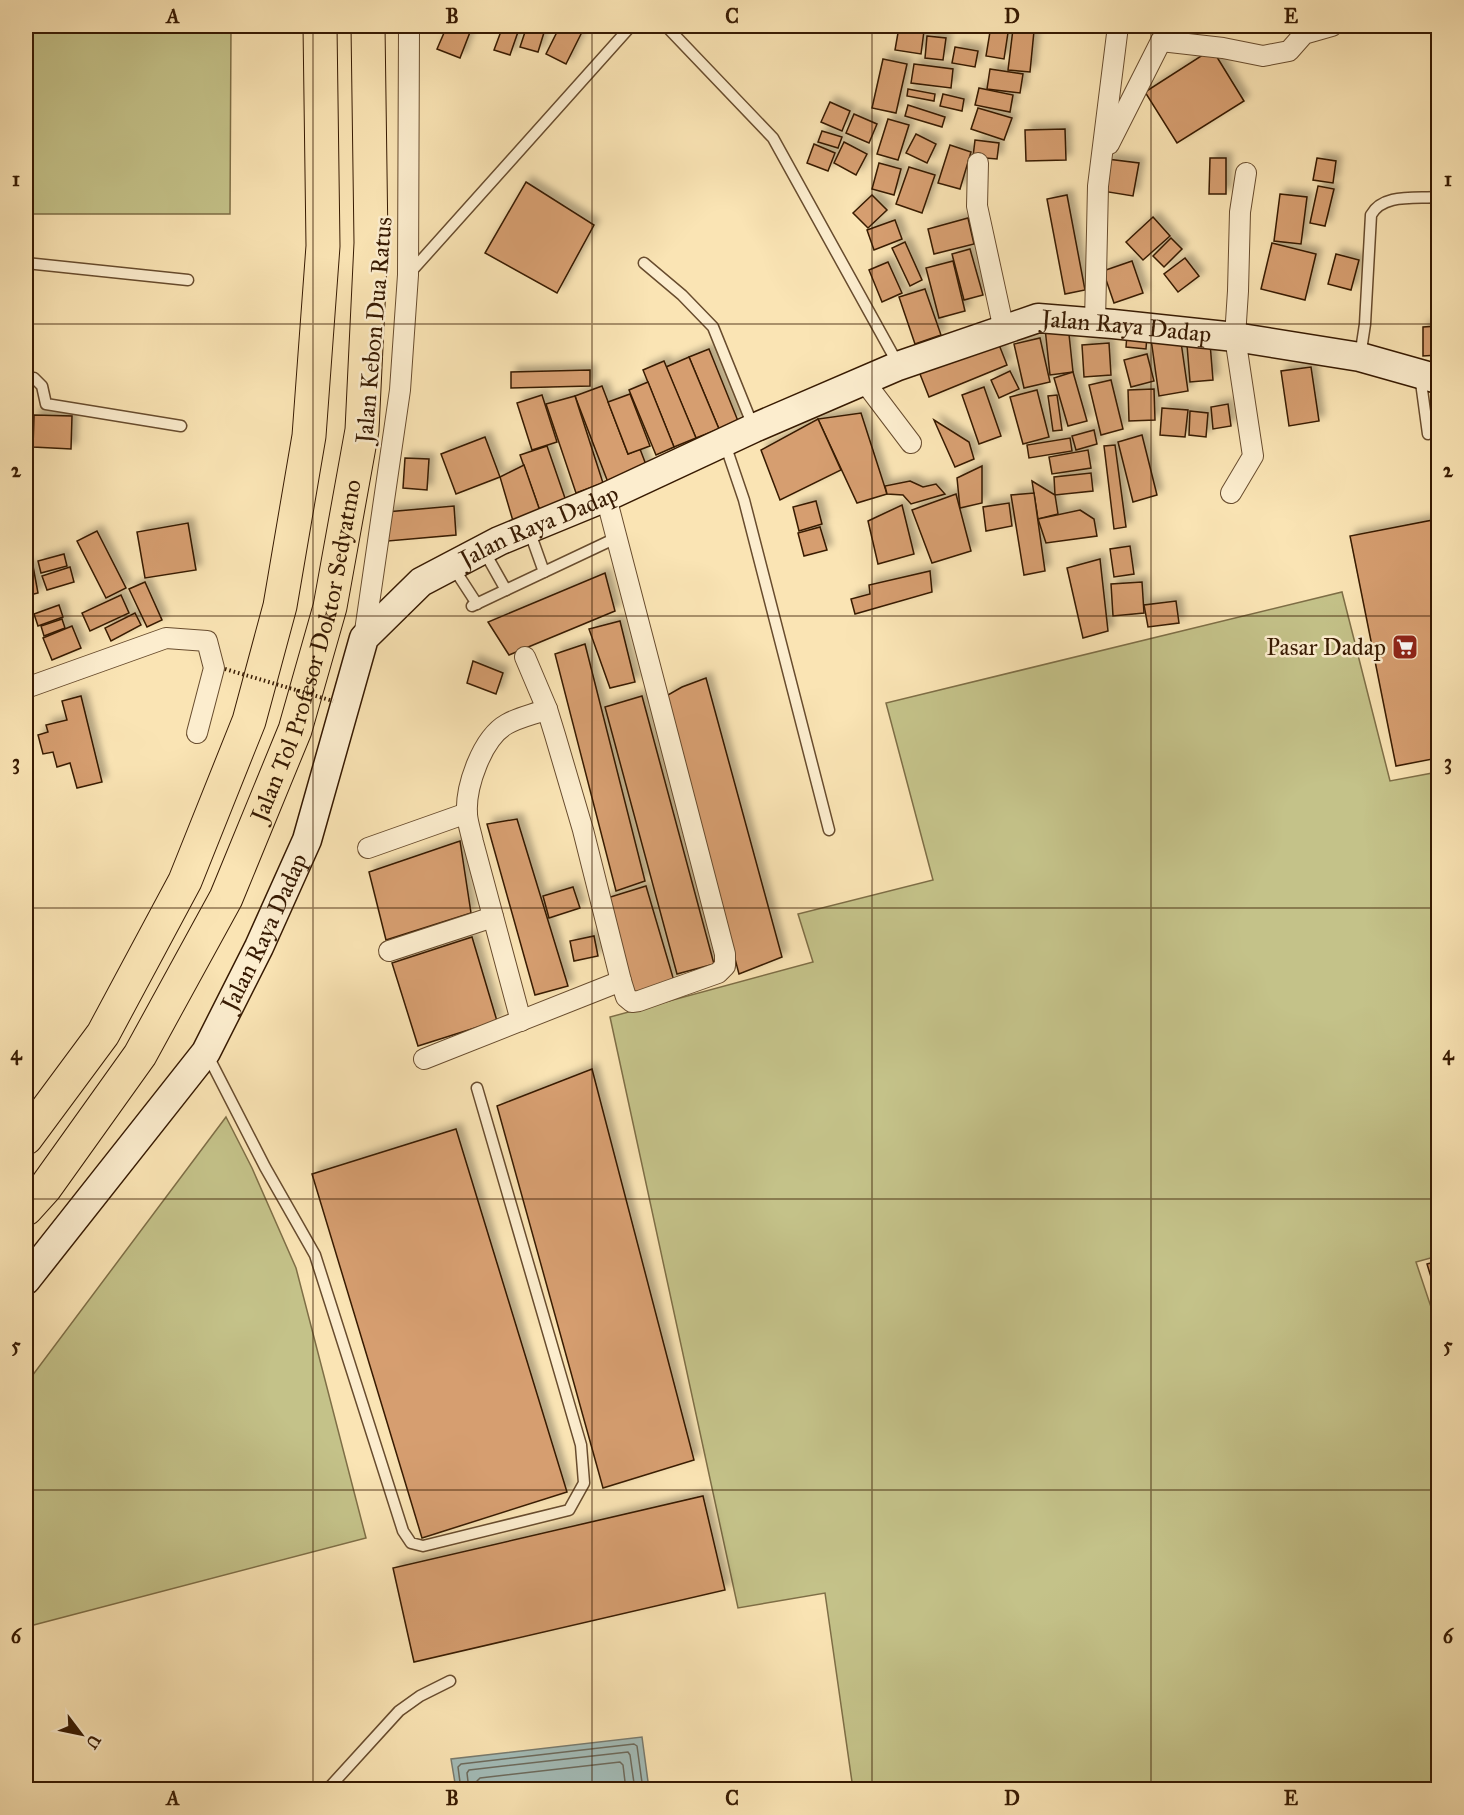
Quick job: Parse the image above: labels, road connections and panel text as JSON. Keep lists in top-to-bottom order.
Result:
{
  "streets": {
    "highway": ["Jalan Tol Profesor Doktor Sedyatmo"],
    "main road": ["Jalan Raya Dadap"],
    "street": ["Jalan Kebon Dua Ratus"]
  },
  "crossings": [
    ["Jalan Raya Dadap", "Jalan Kebon Dua Ratus"]
  ],
  "places": {
    "supermarket": ["Pasar Dadap"]
  },
  "north": "bottom right",
  "grid": {
    "columns": [
      "A",
      "B",
      "C",
      "D",
      "E"
    ],
    "rows": [
      "1",
      "2",
      "3",
      "4",
      "5",
      "6"
    ]
  }
}
